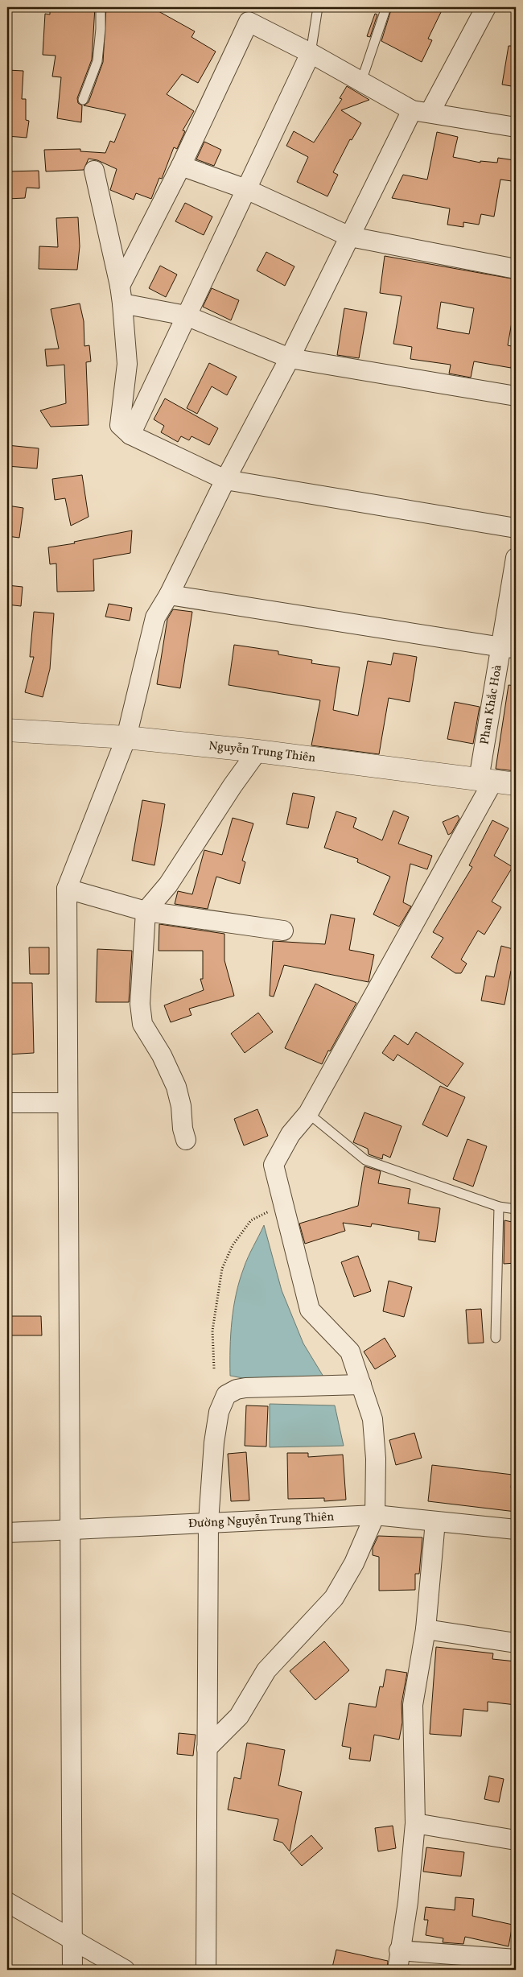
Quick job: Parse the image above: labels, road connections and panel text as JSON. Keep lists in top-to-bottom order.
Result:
{
  "streets": {
    "street": ["Phan Khắc Hoà", "Nguyễn Trung Thiên", "Đường Nguyễn Trung Thiên"]
  },
  "crossings": [
    ["Phan Khắc Hoà", "Nguyễn Trung Thiên"],
    ["Phan Khắc Hoà", "Đường Nguyễn Trung Thiên"]
  ]
}
